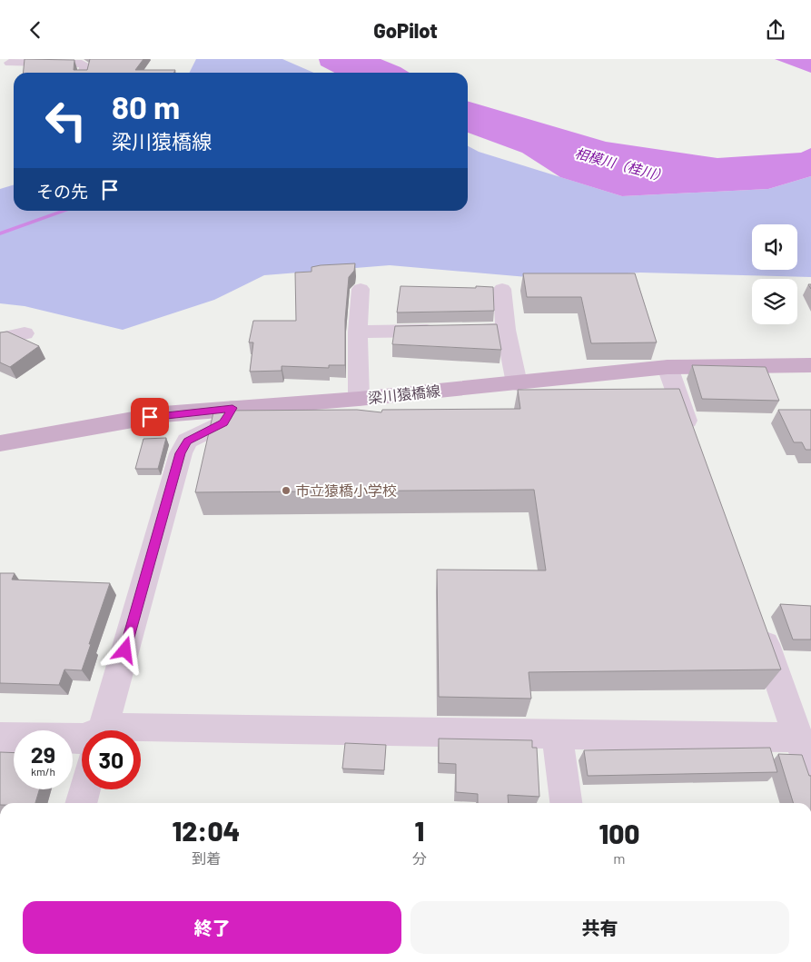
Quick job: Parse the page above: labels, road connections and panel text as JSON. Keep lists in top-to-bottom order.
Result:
{
  "streets": {
    "main road": ["梁川猿橋線"]
  },
  "water": ["相模川（桂川）"],
  "places": ["市立猿橋小学校"],
  "page": {
    "header": "GoPilot",
    "turn": ["80 m", "梁川猿橋線"],
    "then": "その先",
    "speed": "29 km/h",
    "limit": "30",
    "eta": [
      "12:04",
      "到着",
      "1",
      "分",
      "100",
      "m"
    ],
    "buttons": ["終了", "共有"]
  }
}
